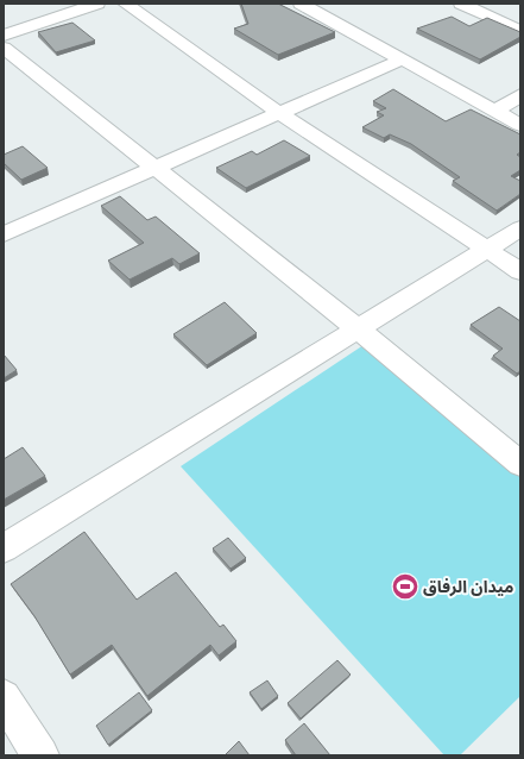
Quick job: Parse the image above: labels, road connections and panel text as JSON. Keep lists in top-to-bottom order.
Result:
{
  "places": {
    "sports": ["ميدان الرفاق"]
  }
}
